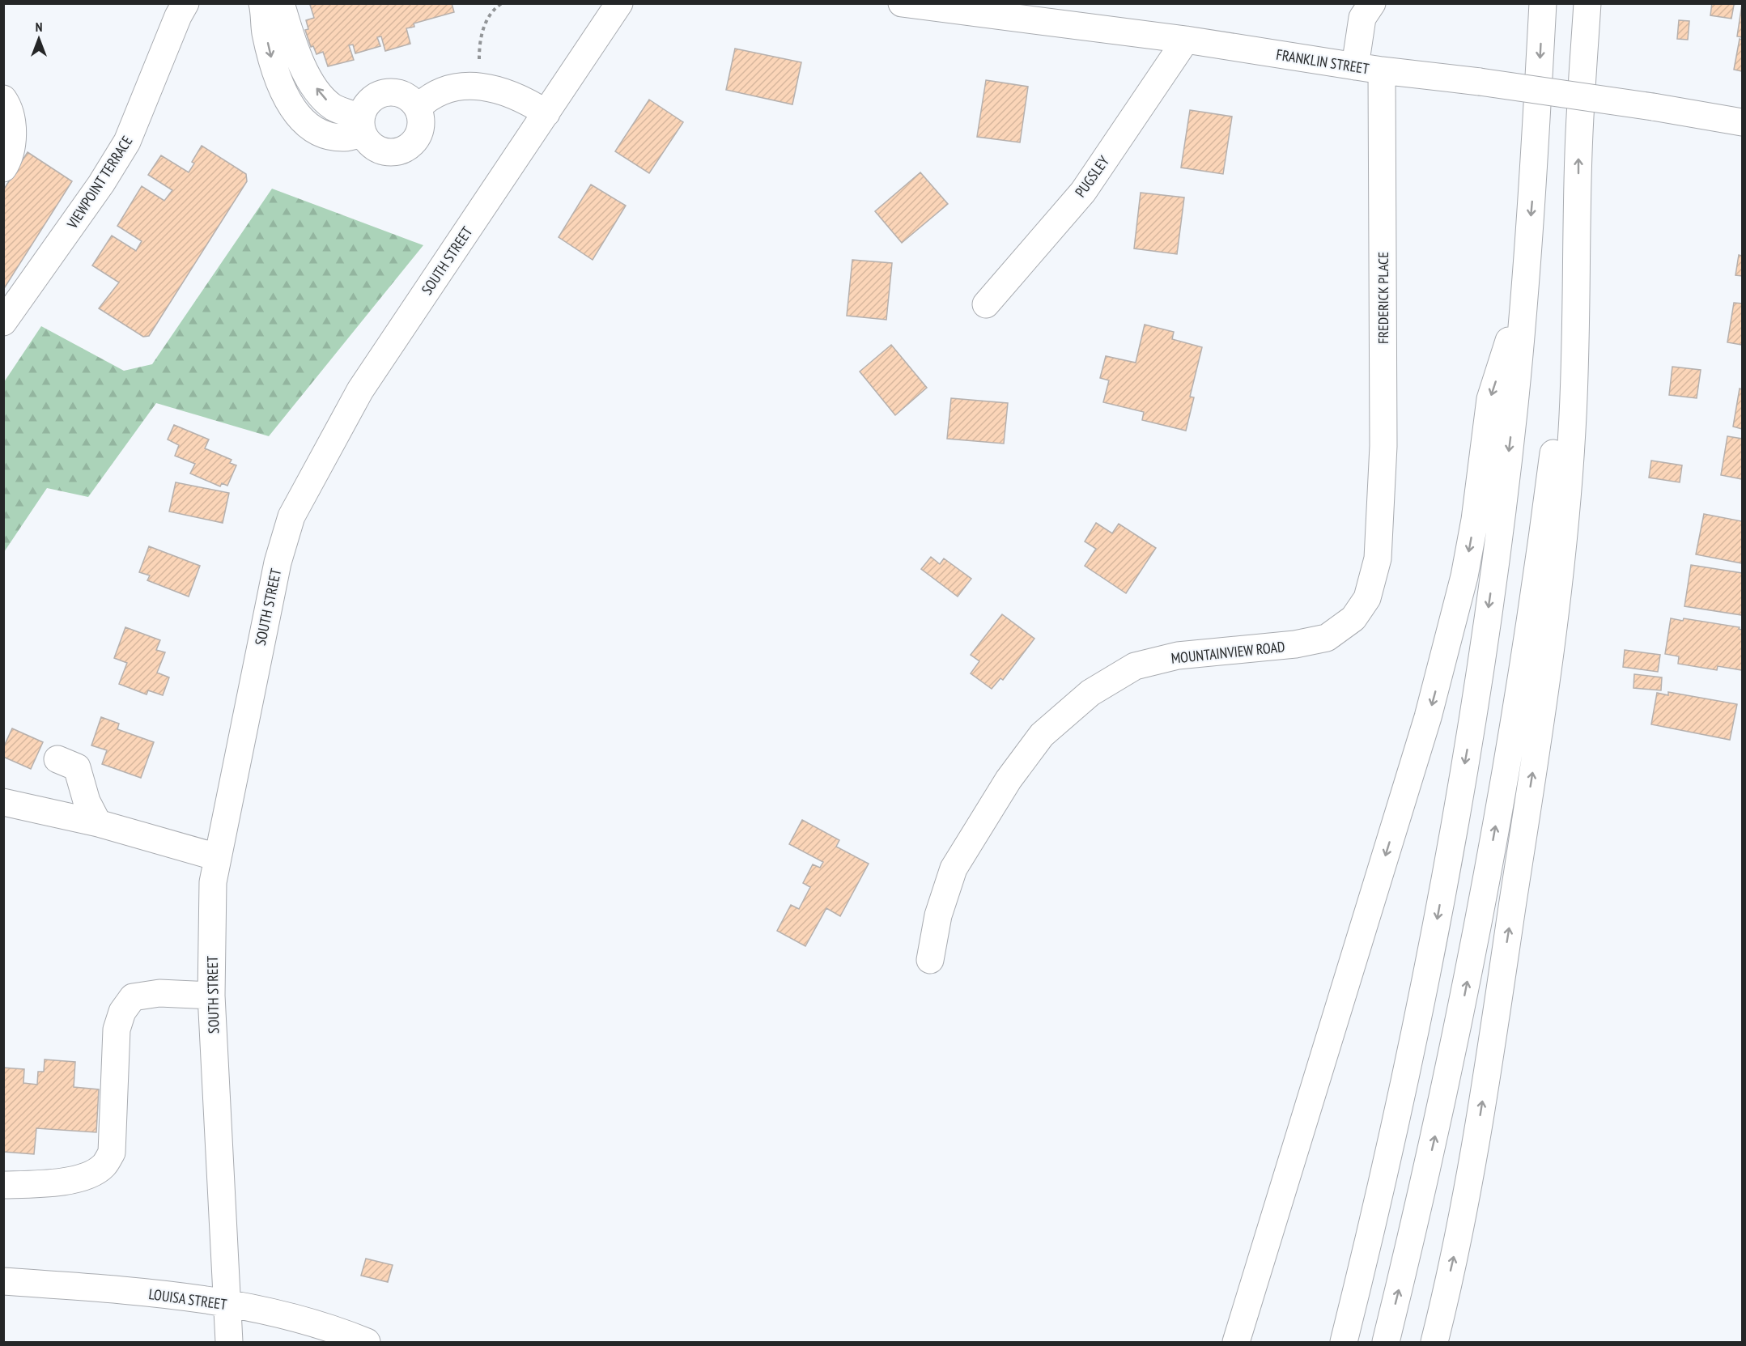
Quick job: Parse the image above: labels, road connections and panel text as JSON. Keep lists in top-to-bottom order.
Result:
{
  "streets": {
    "main road": [
      "FRANKLIN STREET",
      "PUGSLEY",
      "VIEWPOINT TERRACE",
      "SOUTH STREET",
      "FREDERICK PLACE",
      "MOUNTAINVIEW ROAD",
      "LOUISA STREET"
    ]
  },
  "crossings": [
    ["FRANKLIN STREET", "PUGSLEY"],
    ["FRANKLIN STREET", "FREDERICK PLACE"],
    ["SOUTH STREET", "LOUISA STREET"],
    ["FREDERICK PLACE", "MOUNTAINVIEW ROAD"]
  ],
  "north": "top"
}
